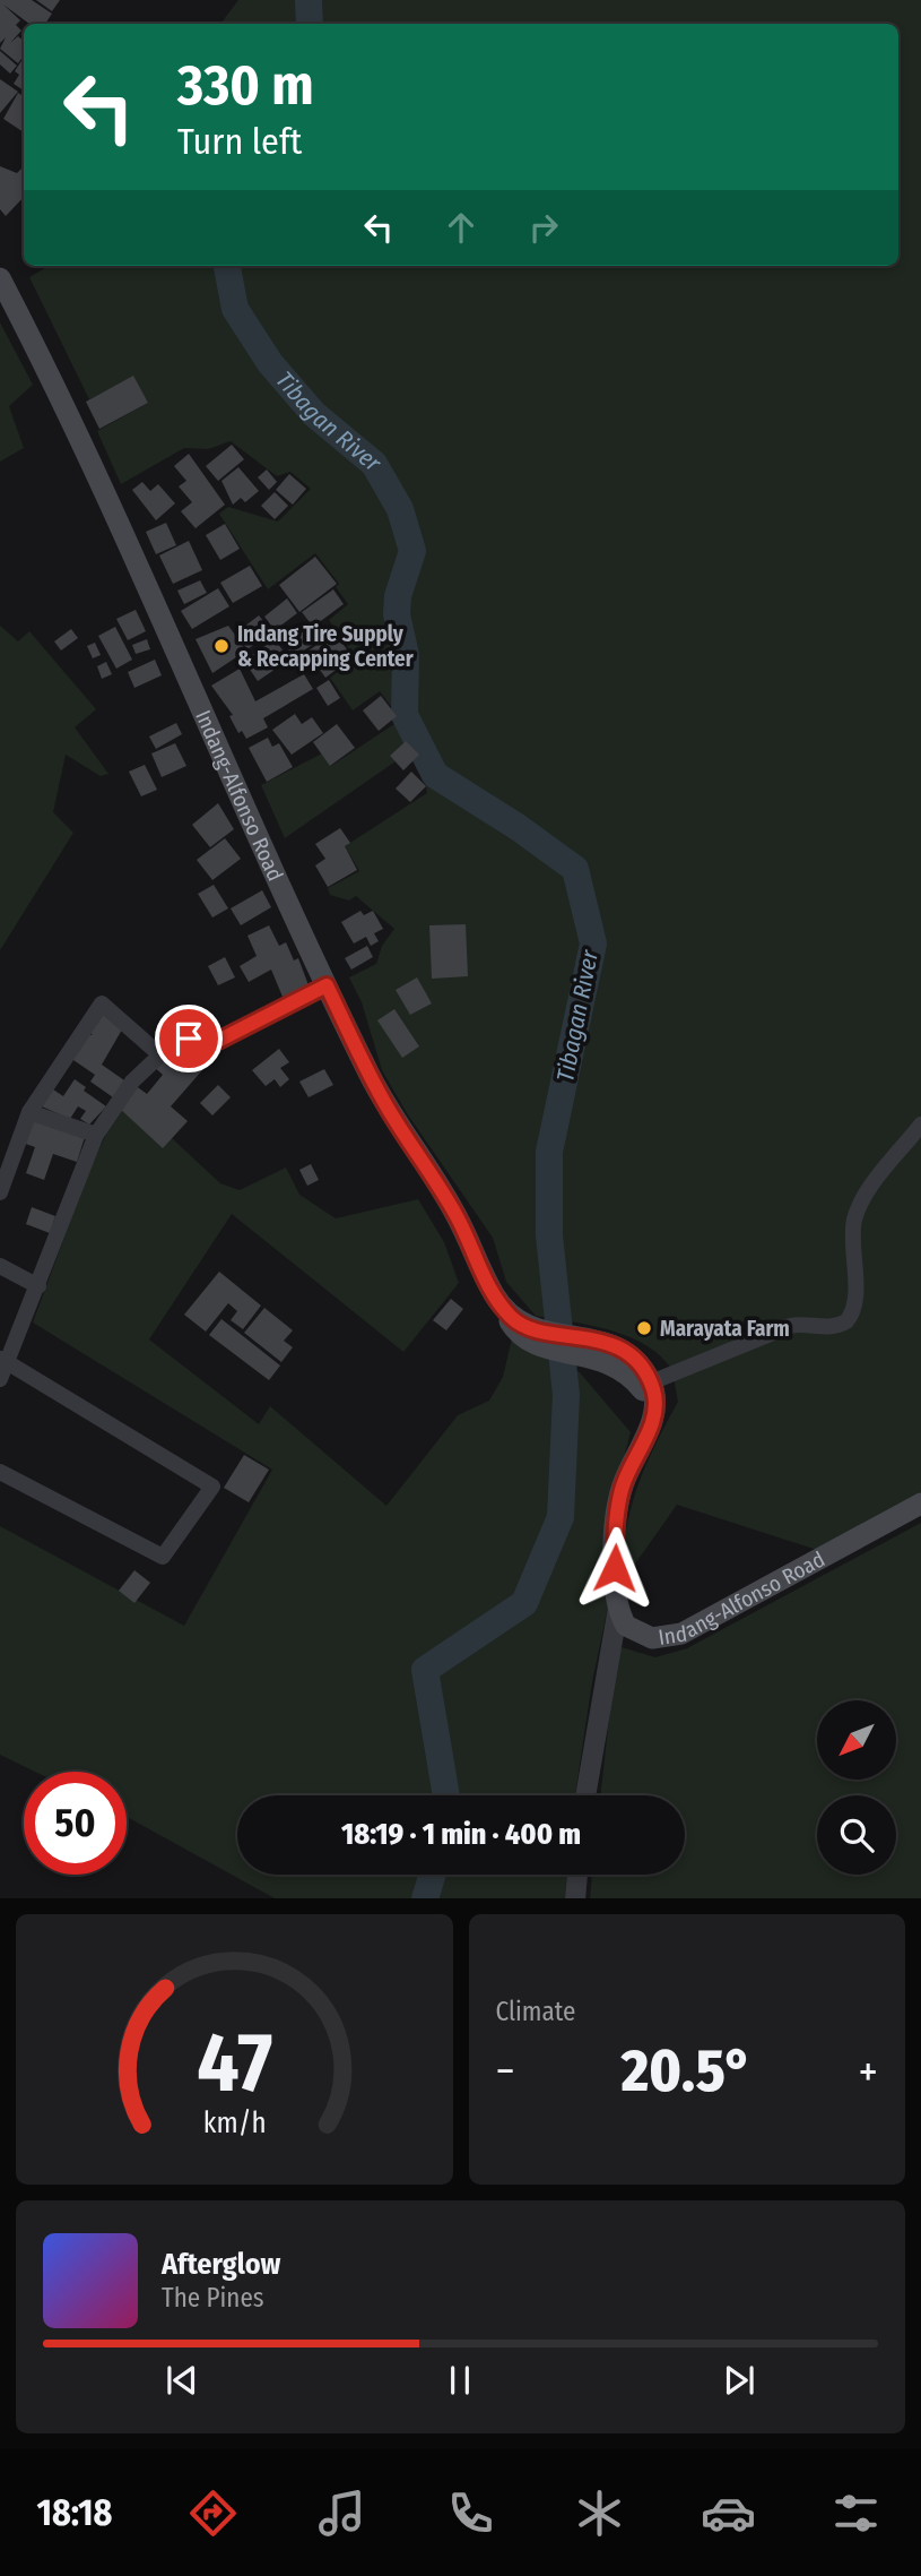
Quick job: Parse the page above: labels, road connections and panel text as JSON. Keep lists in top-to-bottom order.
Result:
{
  "streets": {
    "main road": ["Indang-Alfonso Road"]
  },
  "water": ["Tibagan River"],
  "places": ["Indang Tire Supply & Recapping Center", "Marayata Farm"],
  "north": "bottom left",
  "page": {
    "turn": ["330 m", "Turn left"],
    "limit": "50",
    "trip": "18:19 · 1 min · 400 m",
    "tile": "Climate",
    "heat": ["−", "20.5°", "+"],
    "song": ["Afterglow", "The Pines"],
    "tabs": "18:18",
    "gauge": ["47", "km/h"]
  }
}
